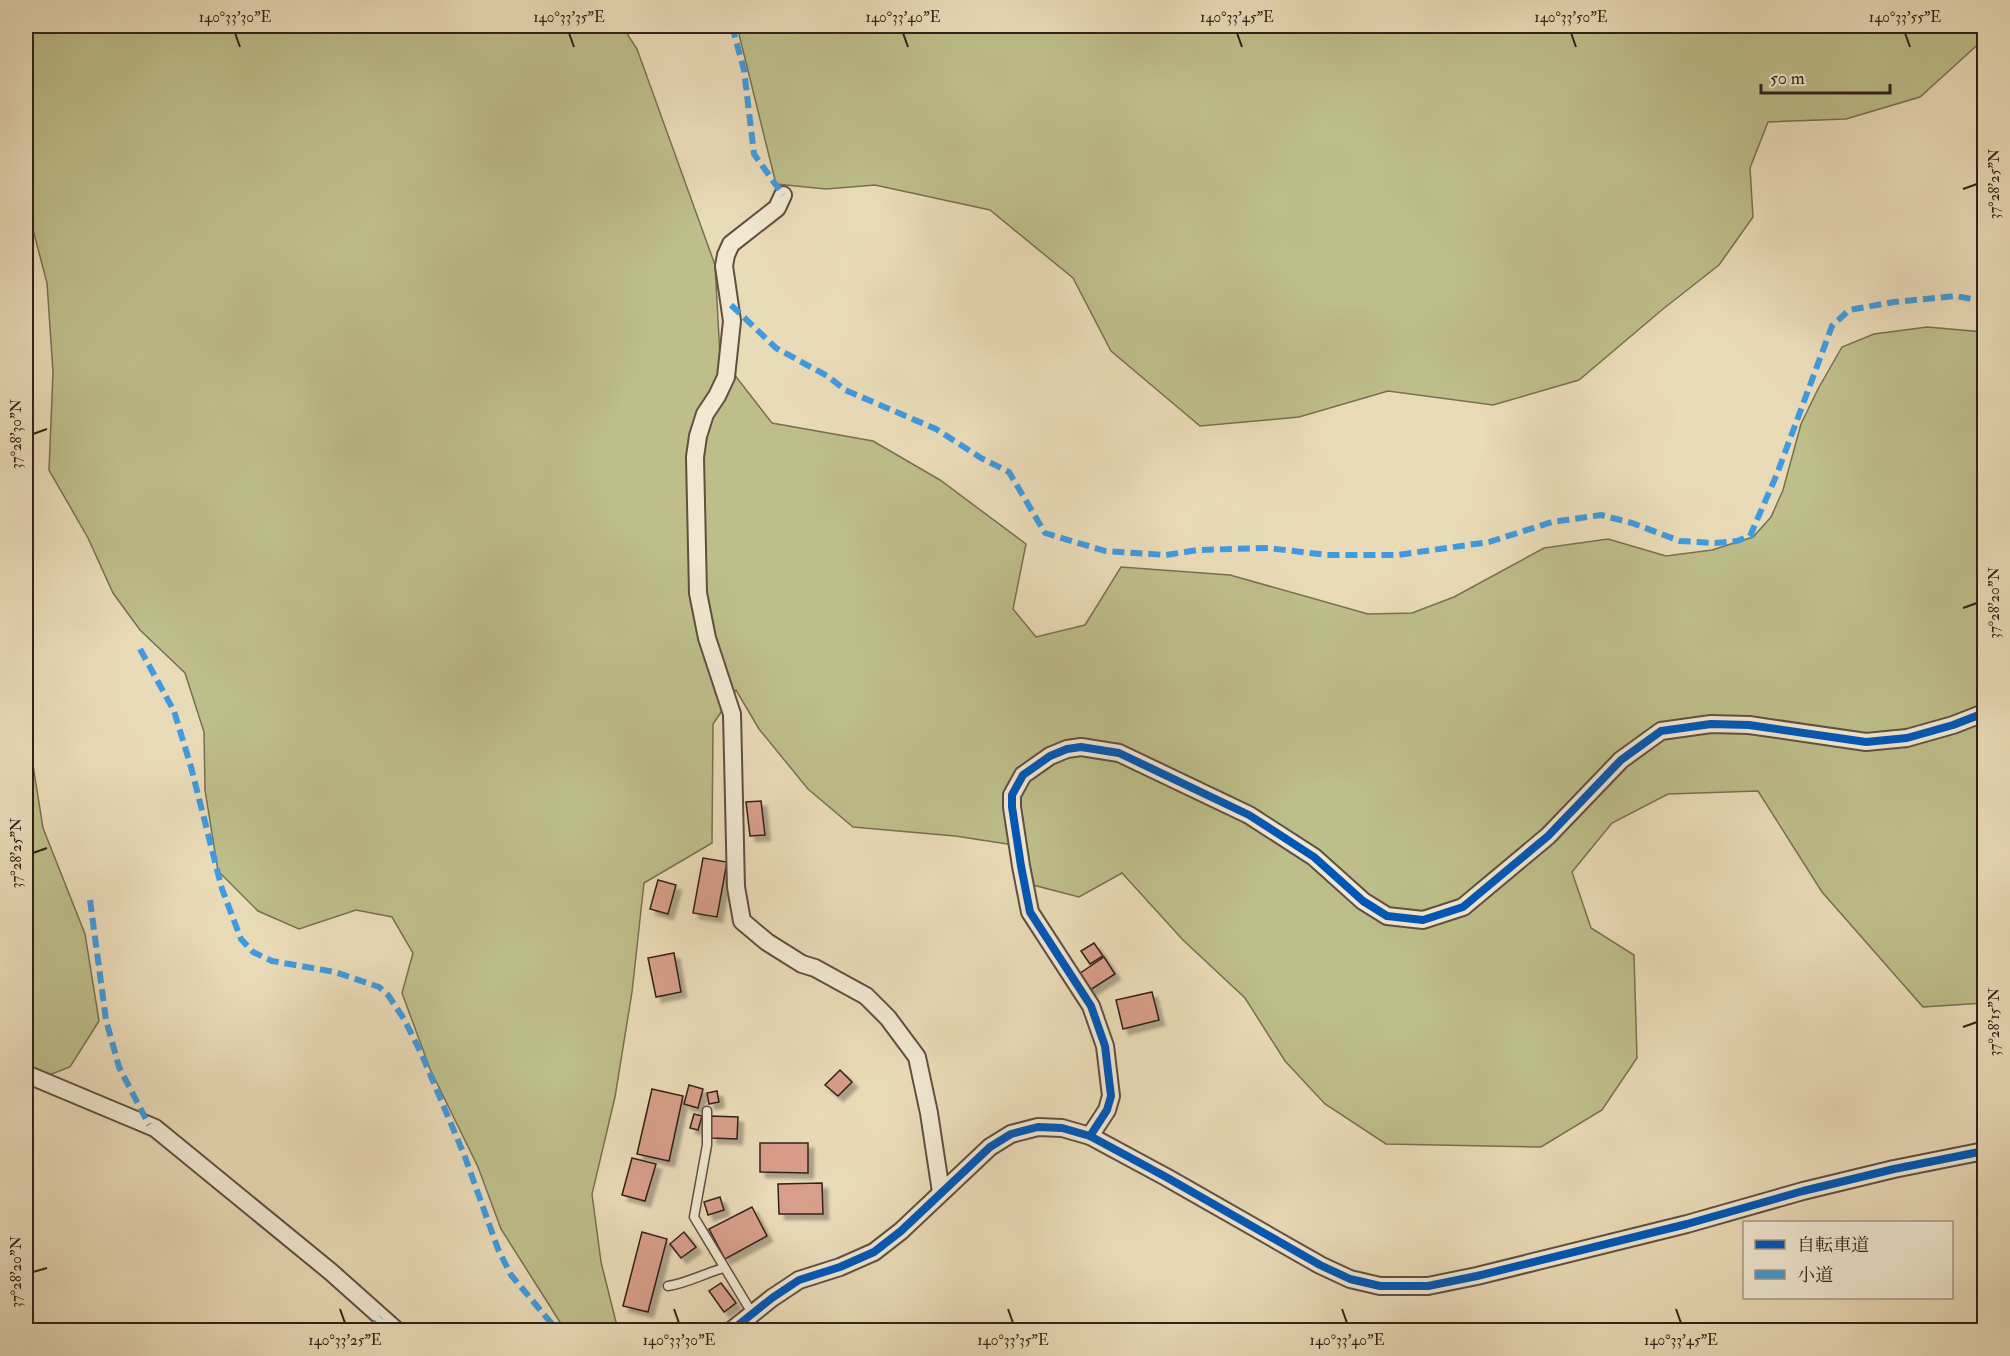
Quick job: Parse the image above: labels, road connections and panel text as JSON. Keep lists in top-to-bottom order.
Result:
{
  "legend": ["自転車道", "小道"],
  "scale_bar": "50 m",
  "coordinates": [
    "140°33'30\"E",
    "140°33'35\"E",
    "140°33'40\"E",
    "140°33'45\"E",
    "140°33'50\"E",
    "140°33'55\"E",
    "37°28'25\"N",
    "37°28'30\"N",
    "37°28'20\"N",
    "37°28'15\"N",
    "140°33'25\"E"
  ]
}
